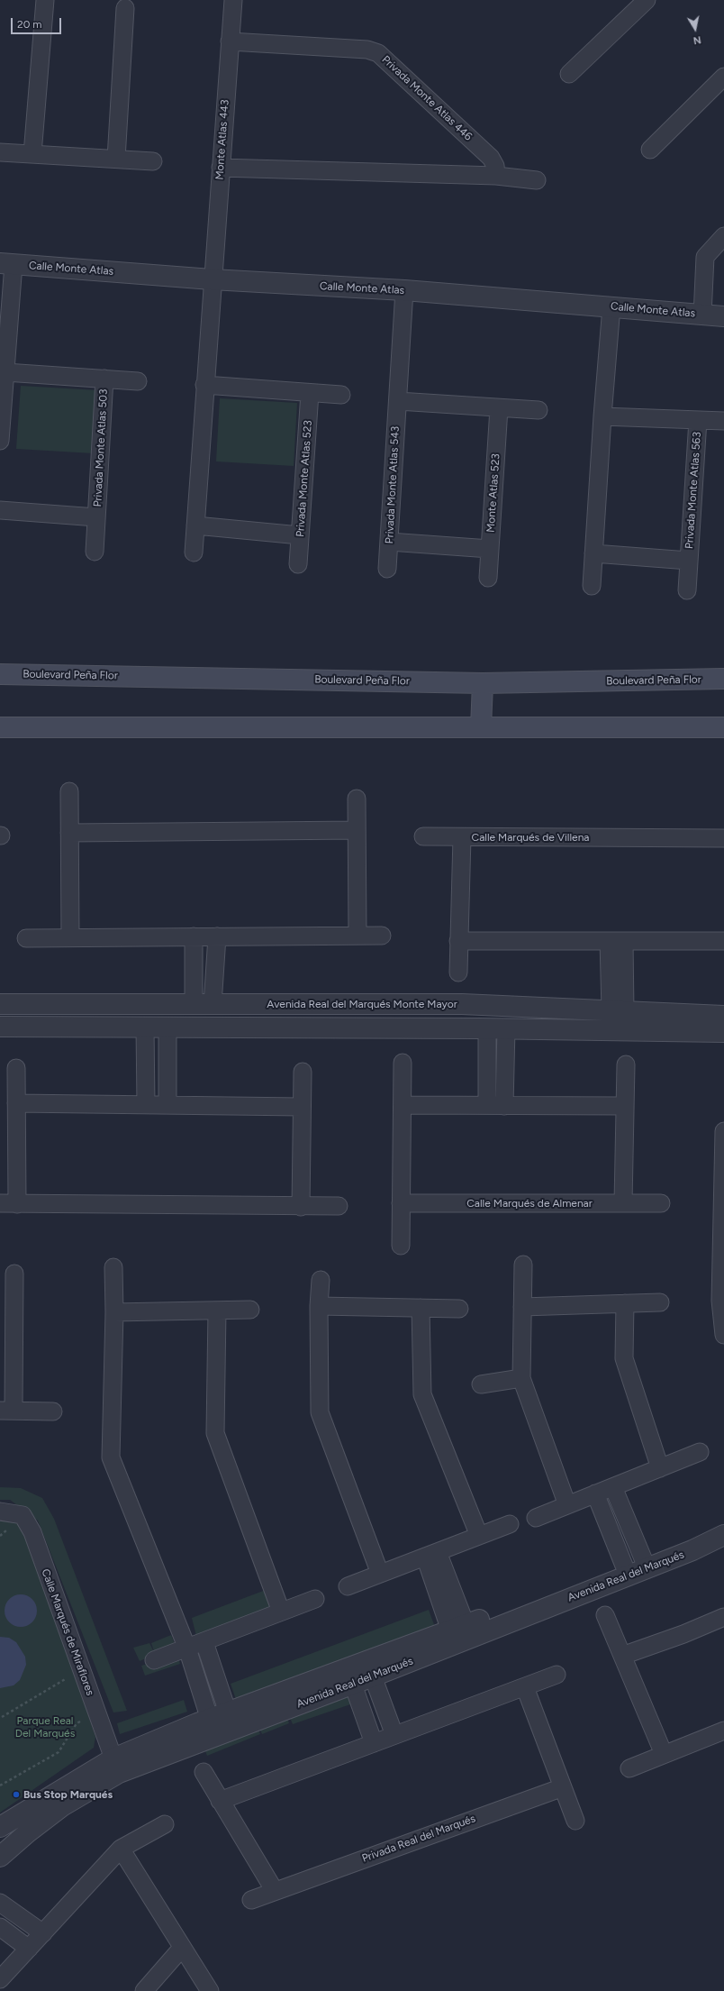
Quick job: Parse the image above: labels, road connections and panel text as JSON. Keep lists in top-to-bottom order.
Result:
{
  "streets": {
    "main road": ["Boulevard Peña Flor"],
    "street": [
      "Privada Monte Atlas 446",
      "Monte Atlas 443",
      "Calle Monte Atlas",
      "Privada Monte Atlas 503",
      "Privada Monte Atlas 523",
      "Privada Monte Atlas 543",
      "Privada Monte Atlas 563",
      "Monte Atlas 523",
      "Calle Marqués de Villena",
      "Avenida Real del Marqués Monte Mayor",
      "Calle Marqués de Almenar",
      "Avenida Real del Marqués",
      "Calle Marqués de Miraflores",
      "Privada Real del Marqués"
    ]
  },
  "crossings": [
    ["Privada Monte Atlas 446", "Monte Atlas 443"],
    ["Monte Atlas 443", "Calle Monte Atlas"],
    ["Calle Monte Atlas", "Privada Monte Atlas 543"],
    ["Avenida Real del Marqués", "Calle Marqués de Miraflores"]
  ],
  "parks": ["Parque Real Del Marqués"],
  "places": ["Bus Stop Marqués"],
  "scale_bar": "20 m",
  "north": "bottom"
}
